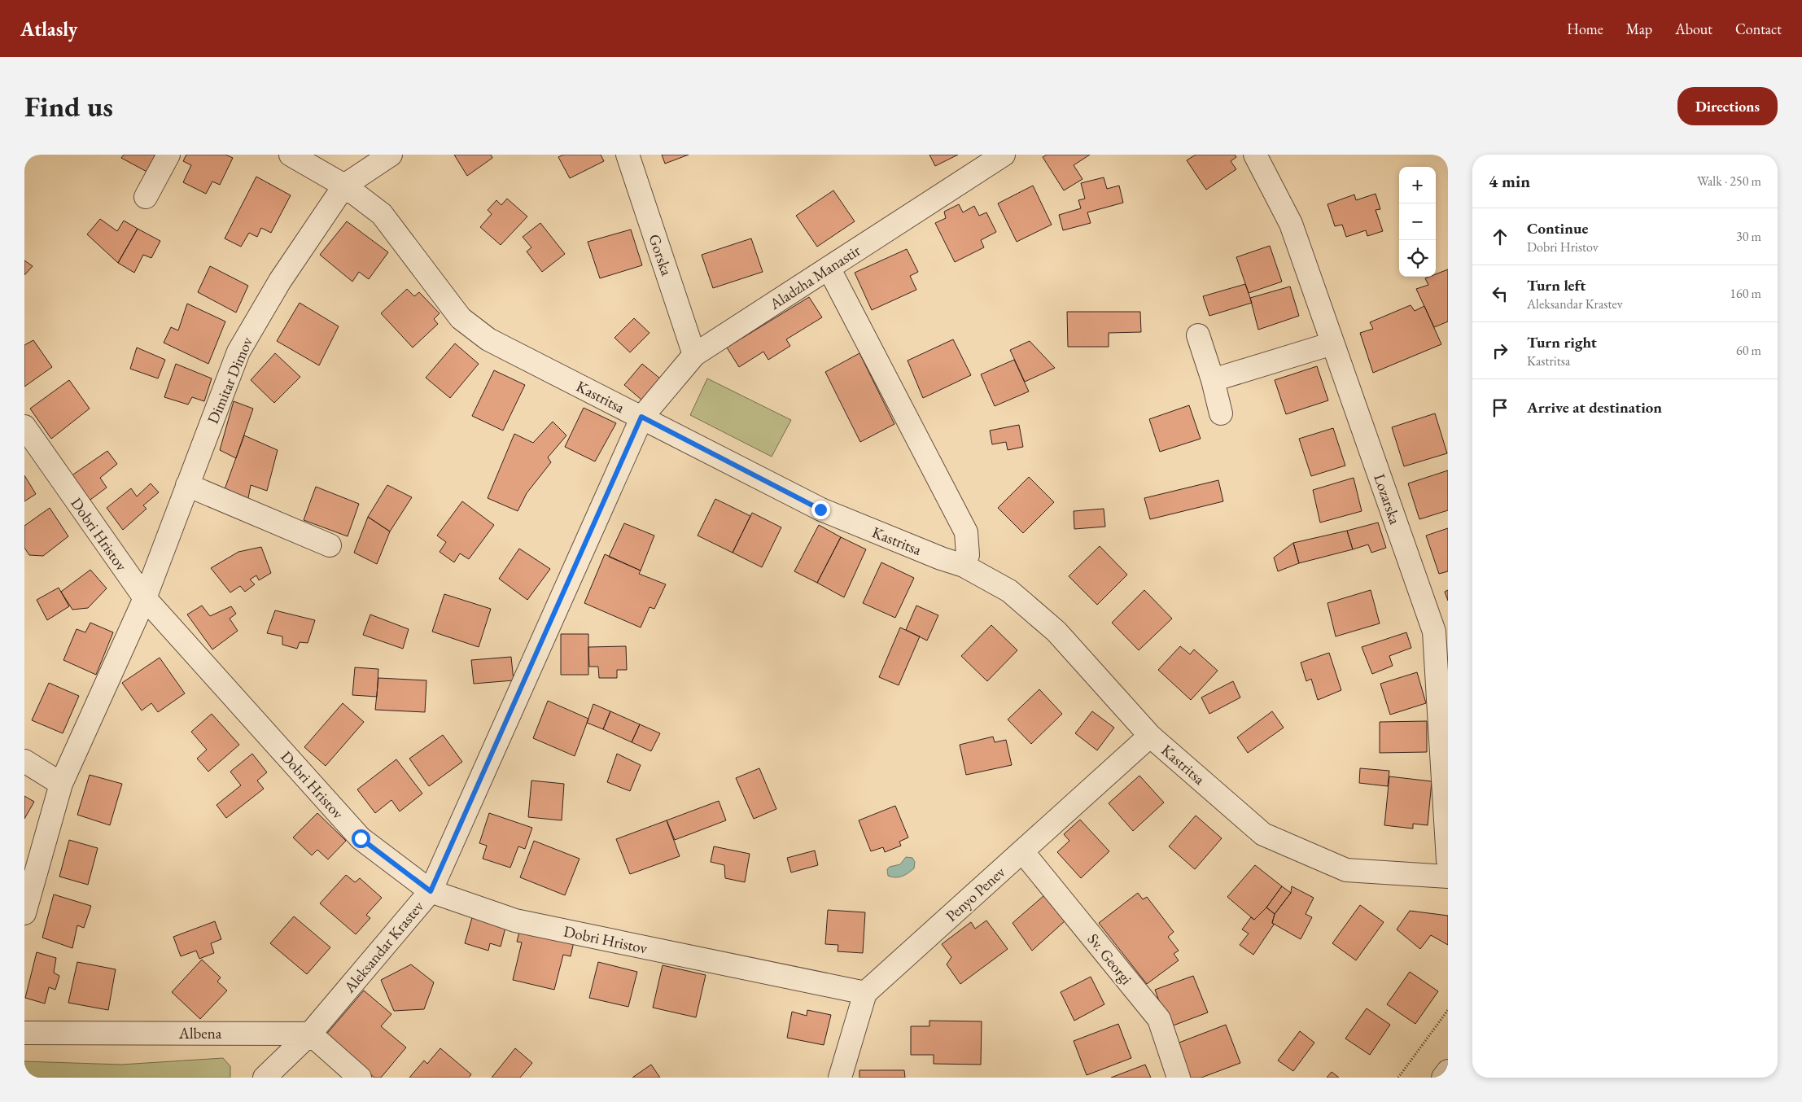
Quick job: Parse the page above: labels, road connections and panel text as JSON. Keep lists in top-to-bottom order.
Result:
{
  "streets": {
    "street": [
      "Gorska",
      "Aladzha Manastir",
      "Dimitar Dimov",
      "Kastritsa",
      "Lozarska",
      "Dobri Hristov",
      "Penyo Penev",
      "Aleksandar Krastev",
      "Sv. Georgi",
      "Albena"
    ]
  },
  "crossings": [
    ["Gorska", "Aladzha Manastir"],
    ["Aladzha Manastir", "Kastritsa"],
    ["Aladzha Manastir", "Aleksandar Krastev"],
    ["Dimitar Dimov", "Kastritsa"],
    ["Dimitar Dimov", "Dobri Hristov"],
    ["Kastritsa", "Penyo Penev"],
    ["Kastritsa", "Aleksandar Krastev"],
    ["Dobri Hristov", "Penyo Penev"],
    ["Dobri Hristov", "Aleksandar Krastev"],
    ["Penyo Penev", "Sv. Georgi"],
    ["Aleksandar Krastev", "Albena"]
  ],
  "page": {
    "header": "Atlasly",
    "nav": [
      "Home",
      "Map",
      "About",
      "Contact"
    ],
    "buttons": "Directions",
    "title": "Find us",
    "heading": ["4 min", "Walk · 250 m"],
    "map_buttons": ["+", "−"],
    "list": [
      ["Continue", "Dobri Hristov", "30 m"],
      ["Turn left", "Aleksandar Krastev", "160 m"],
      ["Turn right", "Kastritsa", "60 m"],
      "Arrive at destination"
    ]
  }
}
